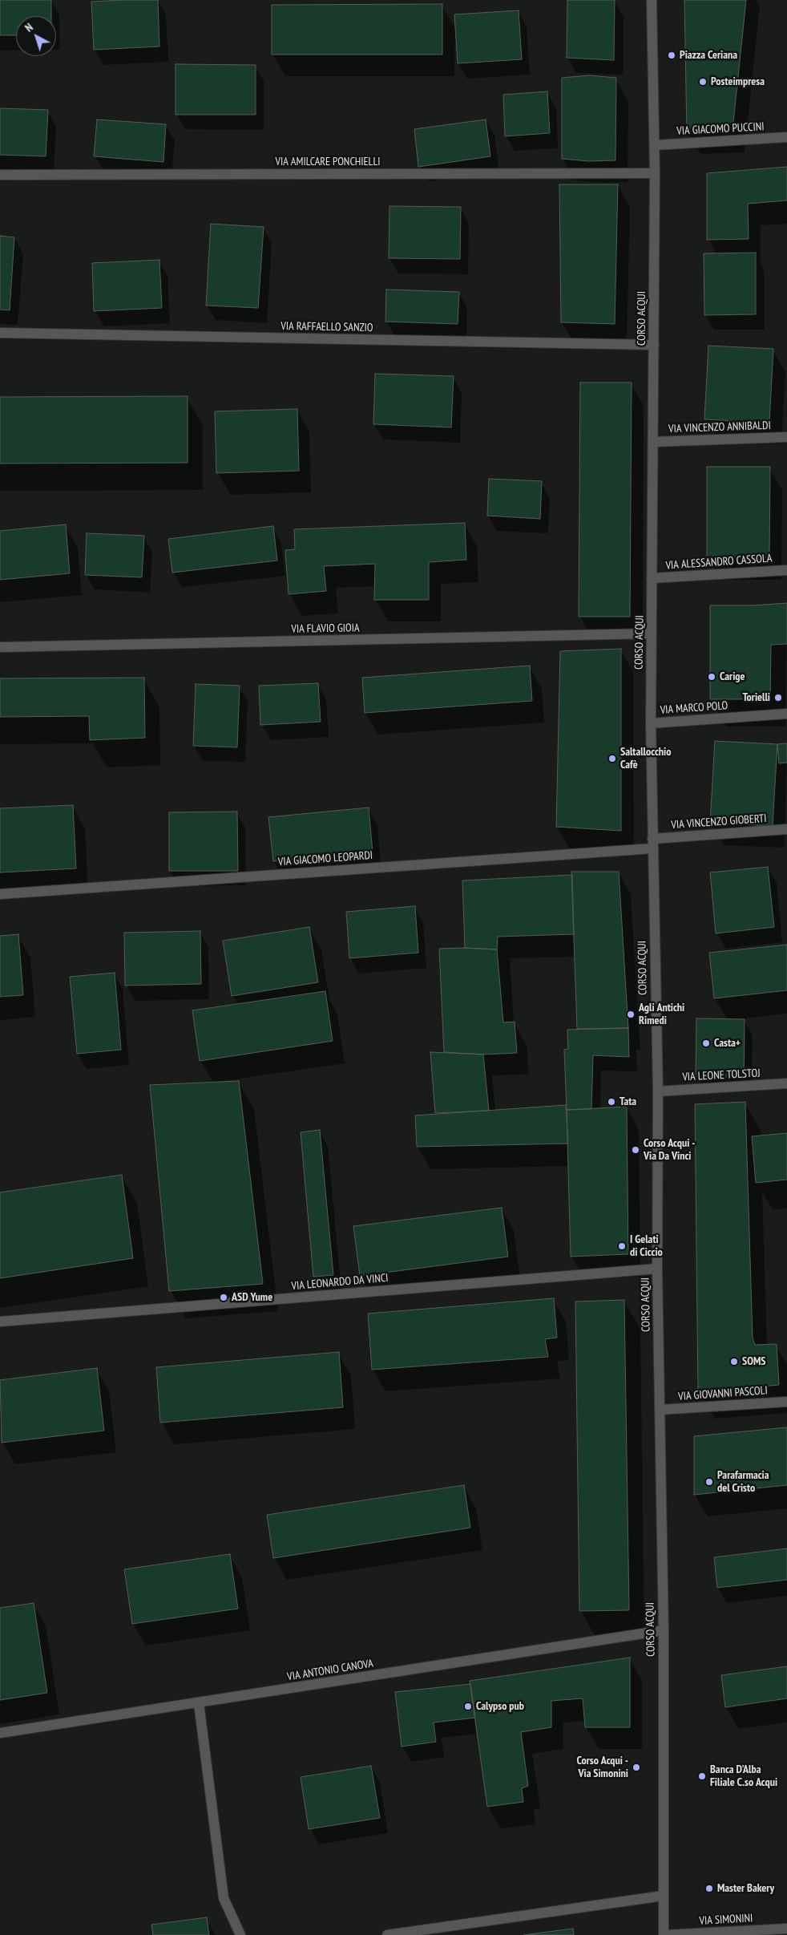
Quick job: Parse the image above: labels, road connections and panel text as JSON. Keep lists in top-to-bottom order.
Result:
{
  "streets": {
    "street": [
      "VIA GIACOMO PUCCINI",
      "VIA AMILCARE PONCHIELLI",
      "CORSO ACQUI",
      "VIA RAFFAELLO SANZIO",
      "VIA VINCENZO ANNIBALDI",
      "VIA ALESSANDRO CASSOLA",
      "VIA FLAVIO GIOIA",
      "VIA MARCO POLO",
      "VIA VINCENZO GIOBERTI",
      "VIA GIACOMO LEOPARDI",
      "VIA LEONE TOLSTOJ",
      "VIA LEONARDO DA VINCI",
      "VIA GIOVANNI PASCOLI",
      "VIA ANTONIO CANOVA",
      "VIA SIMONINI"
    ]
  },
  "crossings": [
    ["VIA GIACOMO PUCCINI", "CORSO ACQUI"],
    ["VIA AMILCARE PONCHIELLI", "CORSO ACQUI"],
    ["CORSO ACQUI", "VIA RAFFAELLO SANZIO"],
    ["CORSO ACQUI", "VIA VINCENZO ANNIBALDI"],
    ["CORSO ACQUI", "VIA ALESSANDRO CASSOLA"],
    ["CORSO ACQUI", "VIA FLAVIO GIOIA"],
    ["CORSO ACQUI", "VIA MARCO POLO"],
    ["CORSO ACQUI", "VIA VINCENZO GIOBERTI"],
    ["CORSO ACQUI", "VIA GIACOMO LEOPARDI"],
    ["CORSO ACQUI", "VIA LEONE TOLSTOJ"],
    ["CORSO ACQUI", "VIA LEONARDO DA VINCI"],
    ["CORSO ACQUI", "VIA GIOVANNI PASCOLI"],
    ["CORSO ACQUI", "VIA ANTONIO CANOVA"],
    ["CORSO ACQUI", "VIA SIMONINI"],
    ["VIA VINCENZO GIOBERTI", "VIA GIACOMO LEOPARDI"]
  ],
  "places": [
    "Piazza Ceriana",
    "Posteimpresa",
    "Carige",
    "Torielli",
    "Saltallocchio Cafè",
    "Agli Antichi Rimedi",
    "Casta+",
    "Tata",
    "Corso Acqui - Via Da Vinci",
    "I Gelati di Ciccio",
    "ASD Yume",
    "SOMS",
    "Parafarmacia del Cristo",
    "Calypso pub",
    "Corso Acqui - Via Simonini",
    "Banca D'Alba Filiale C.so Acqui",
    "Master Bakery"
  ],
  "north": "top left"
}
